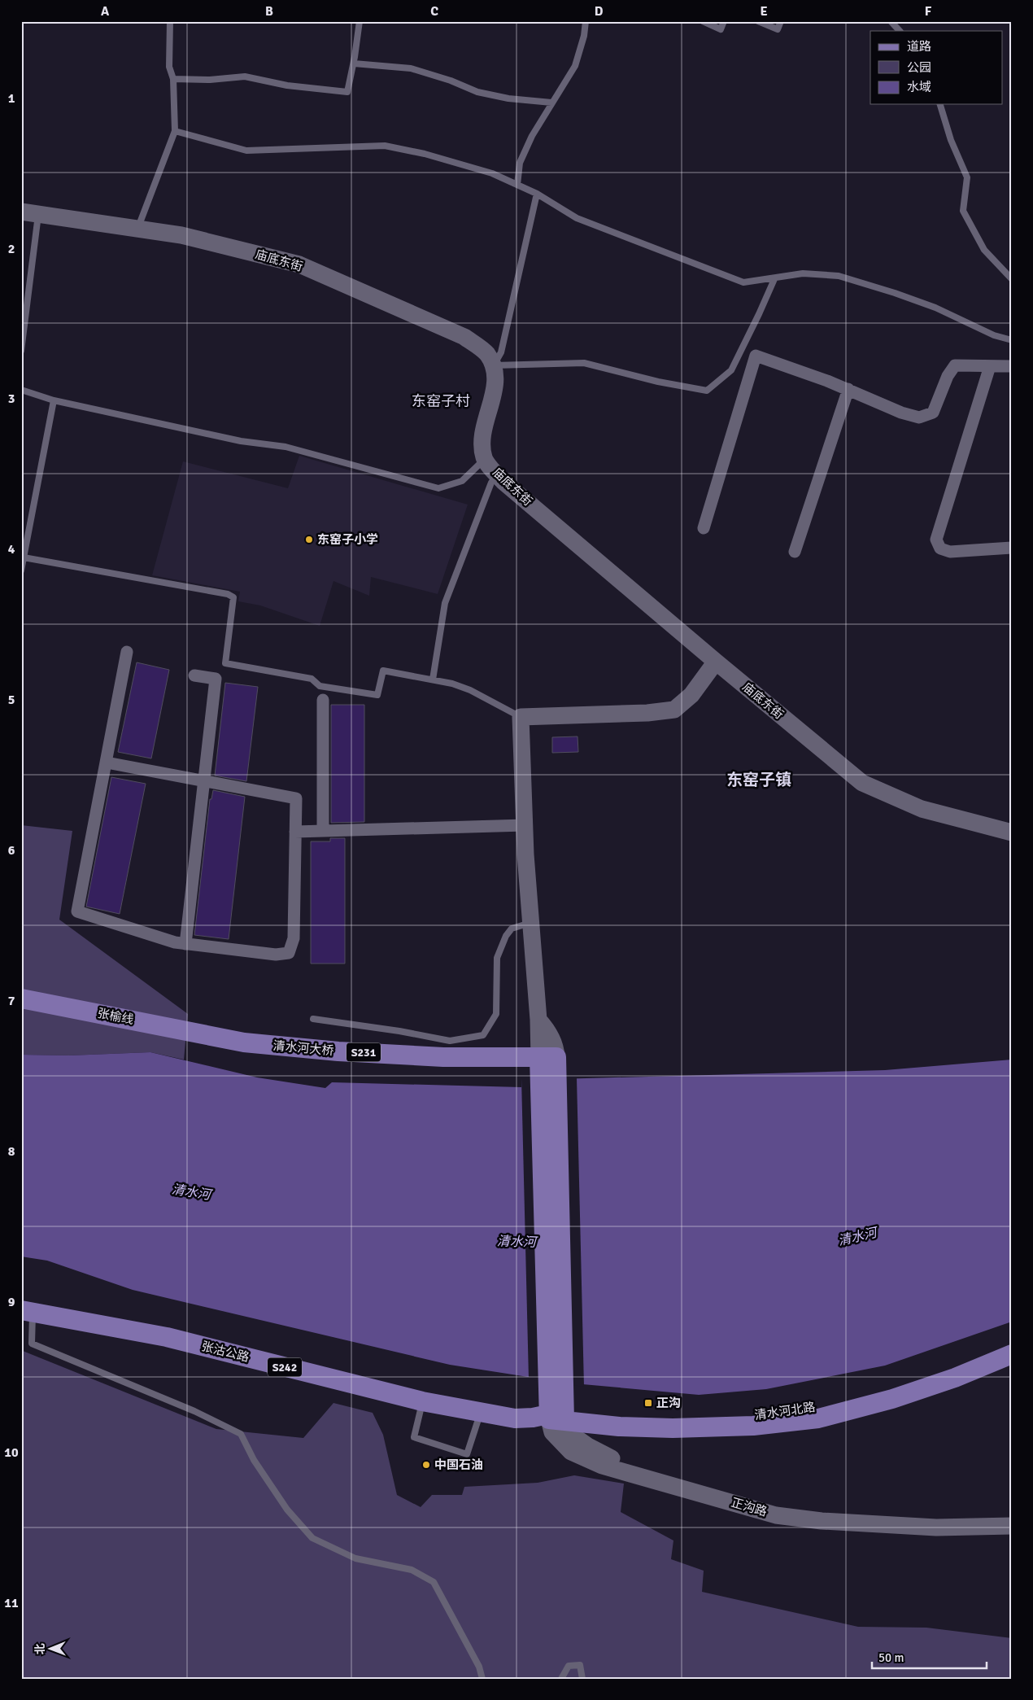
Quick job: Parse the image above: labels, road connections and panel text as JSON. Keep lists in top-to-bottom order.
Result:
{
  "streets": {
    "main road": [
      "张榆线",
      "清水河大桥",
      "S231",
      "张沽公路",
      "S242",
      "清水河北路",
      "正沟路"
    ],
    "street": ["庙底东街"]
  },
  "crossings": [
    ["张榆线", "清水河大桥"],
    ["清水河大桥", "正沟路"],
    ["张沽公路", "清水河北路"],
    ["张沽公路", "正沟路"],
    ["清水河北路", "正沟路"]
  ],
  "districts": ["东窑子村", "东窑子镇"],
  "water": ["清水河"],
  "places": {
    "other": ["东窑子小学", "中国石油"],
    "transit": ["正沟"]
  },
  "legend": ["道路", "公园", "水域"],
  "scale_bar": "50 m",
  "north": "left",
  "grid": {
    "columns": [
      "A",
      "B",
      "C",
      "D",
      "E",
      "F"
    ],
    "rows": [
      "1",
      "2",
      "3",
      "4",
      "5",
      "6",
      "7",
      "8",
      "9",
      "10",
      "11"
    ]
  }
}
